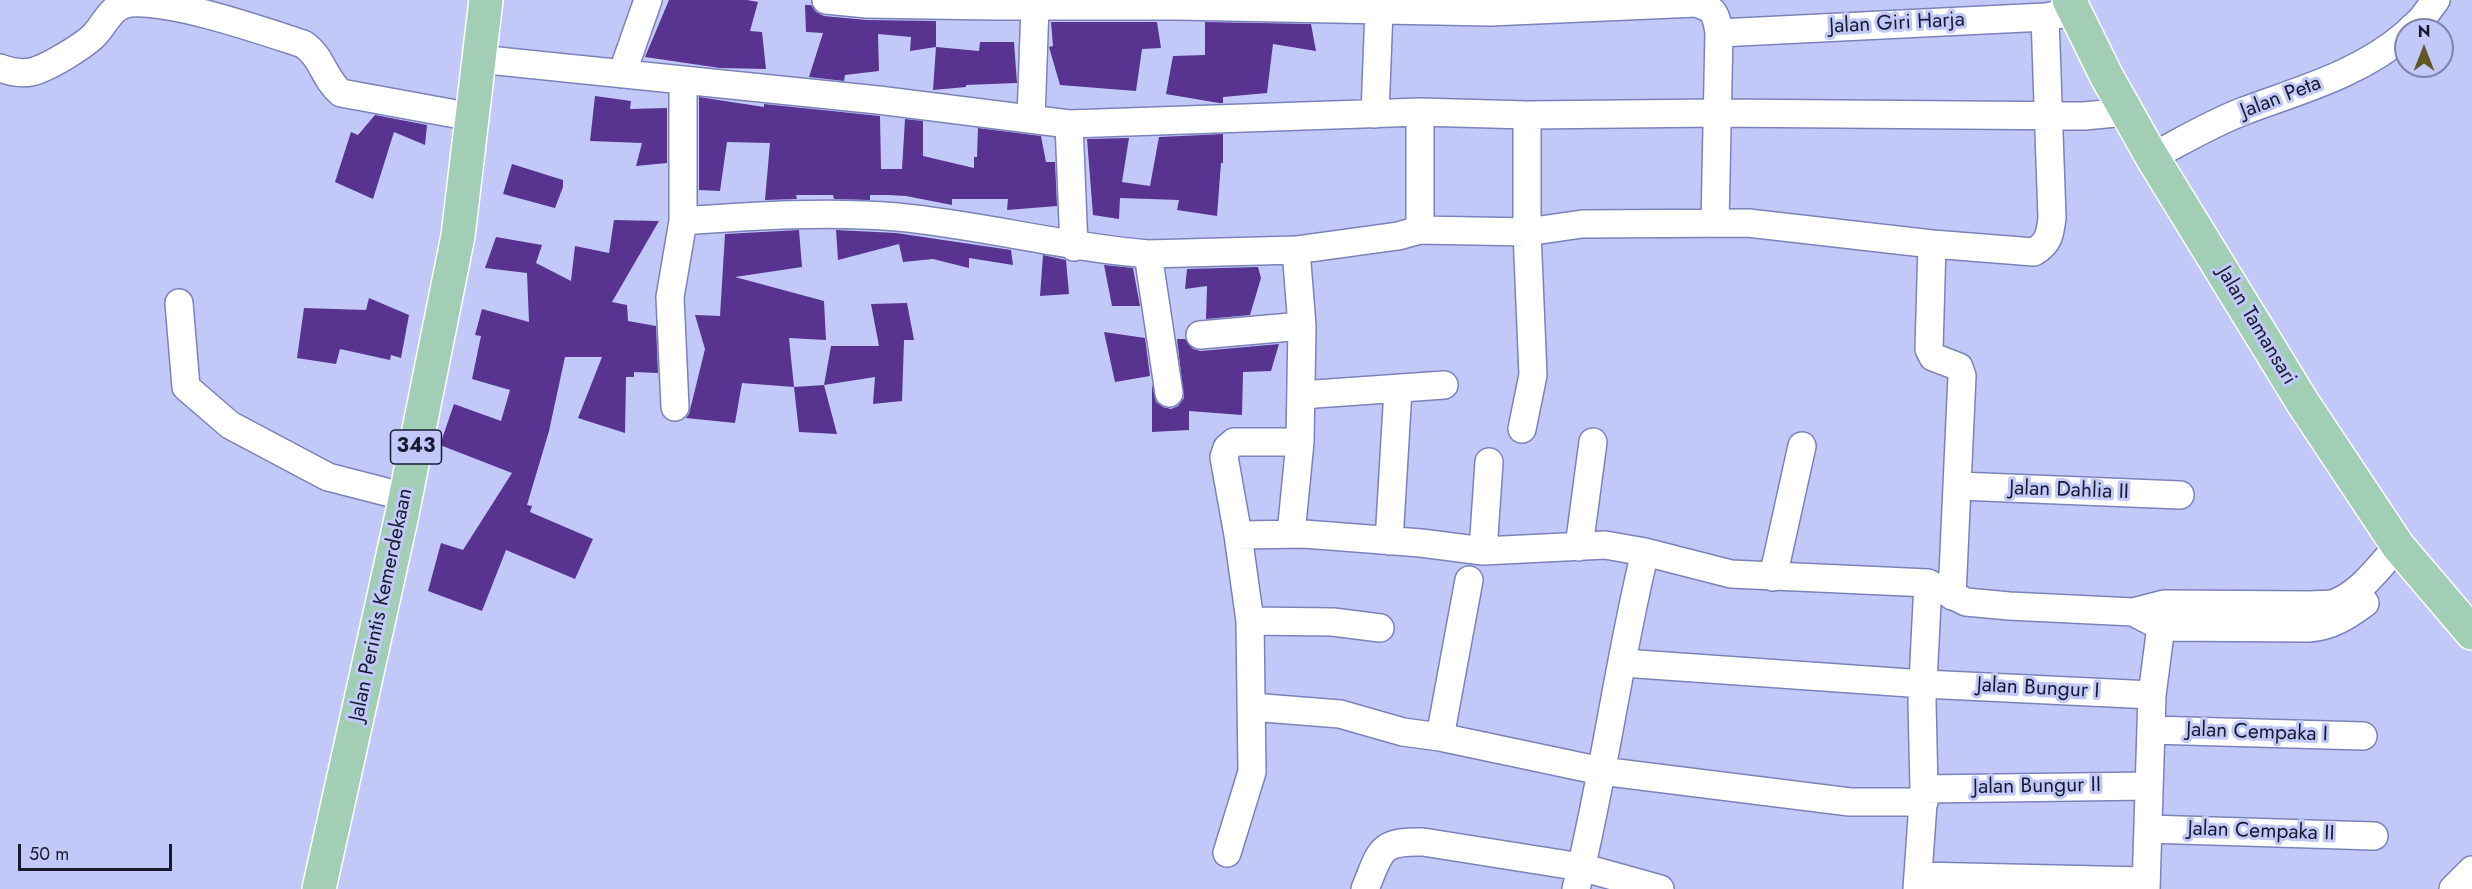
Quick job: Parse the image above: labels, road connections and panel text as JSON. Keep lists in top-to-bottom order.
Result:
{
  "streets": {
    "main road": ["Jalan Tamansari", "343", "Jalan Perintis Kemerdekaan"],
    "street": [
      "Jalan Giri Harja",
      "Jalan Peta",
      "Jalan Dahlia II",
      "Jalan Bungur I",
      "Jalan Cempaka I",
      "Jalan Bungur II",
      "Jalan Cempaka II"
    ]
  },
  "crossings": [
    ["Jalan Giri Harja", "Jalan Tamansari"],
    ["Jalan Peta", "Jalan Tamansari"]
  ],
  "scale_bar": "50 m",
  "north": "top"
}
